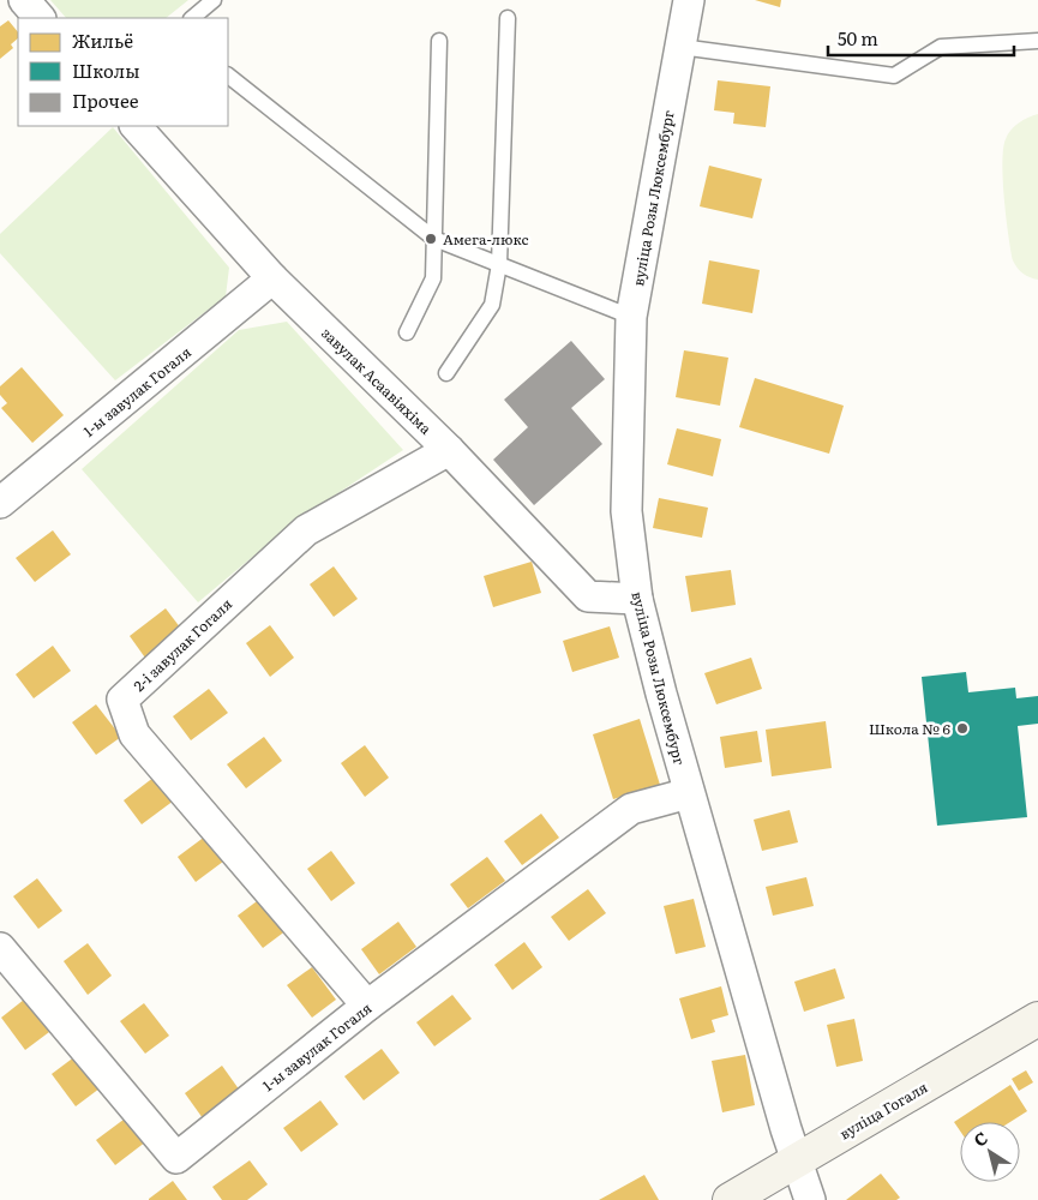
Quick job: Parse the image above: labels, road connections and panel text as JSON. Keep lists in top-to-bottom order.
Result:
{
  "streets": {
    "main road": ["вуліца Гогаля"],
    "street": [
      "вуліца Розы Люксембург",
      "завулак Асаавіяхіма",
      "1-ы завулак Гогаля",
      "2-і завулак Гогаля"
    ]
  },
  "crossings": [
    ["вуліца Розы Люксембург", "завулак Асаавіяхіма"],
    ["вуліца Розы Люксембург", "1-ы завулак Гогаля"],
    ["вуліца Розы Люксембург", "вуліца Гогаля"],
    ["завулак Асаавіяхіма", "1-ы завулак Гогаля"],
    ["завулак Асаавіяхіма", "2-і завулак Гогаля"],
    ["1-ы завулак Гогаля", "2-і завулак Гогаля"]
  ],
  "places": ["Амега-люкс", "Школа № 6"],
  "legend": ["Жильё", "Школы", "Прочее"],
  "scale_bar": "50 m",
  "north": "top left"
}
